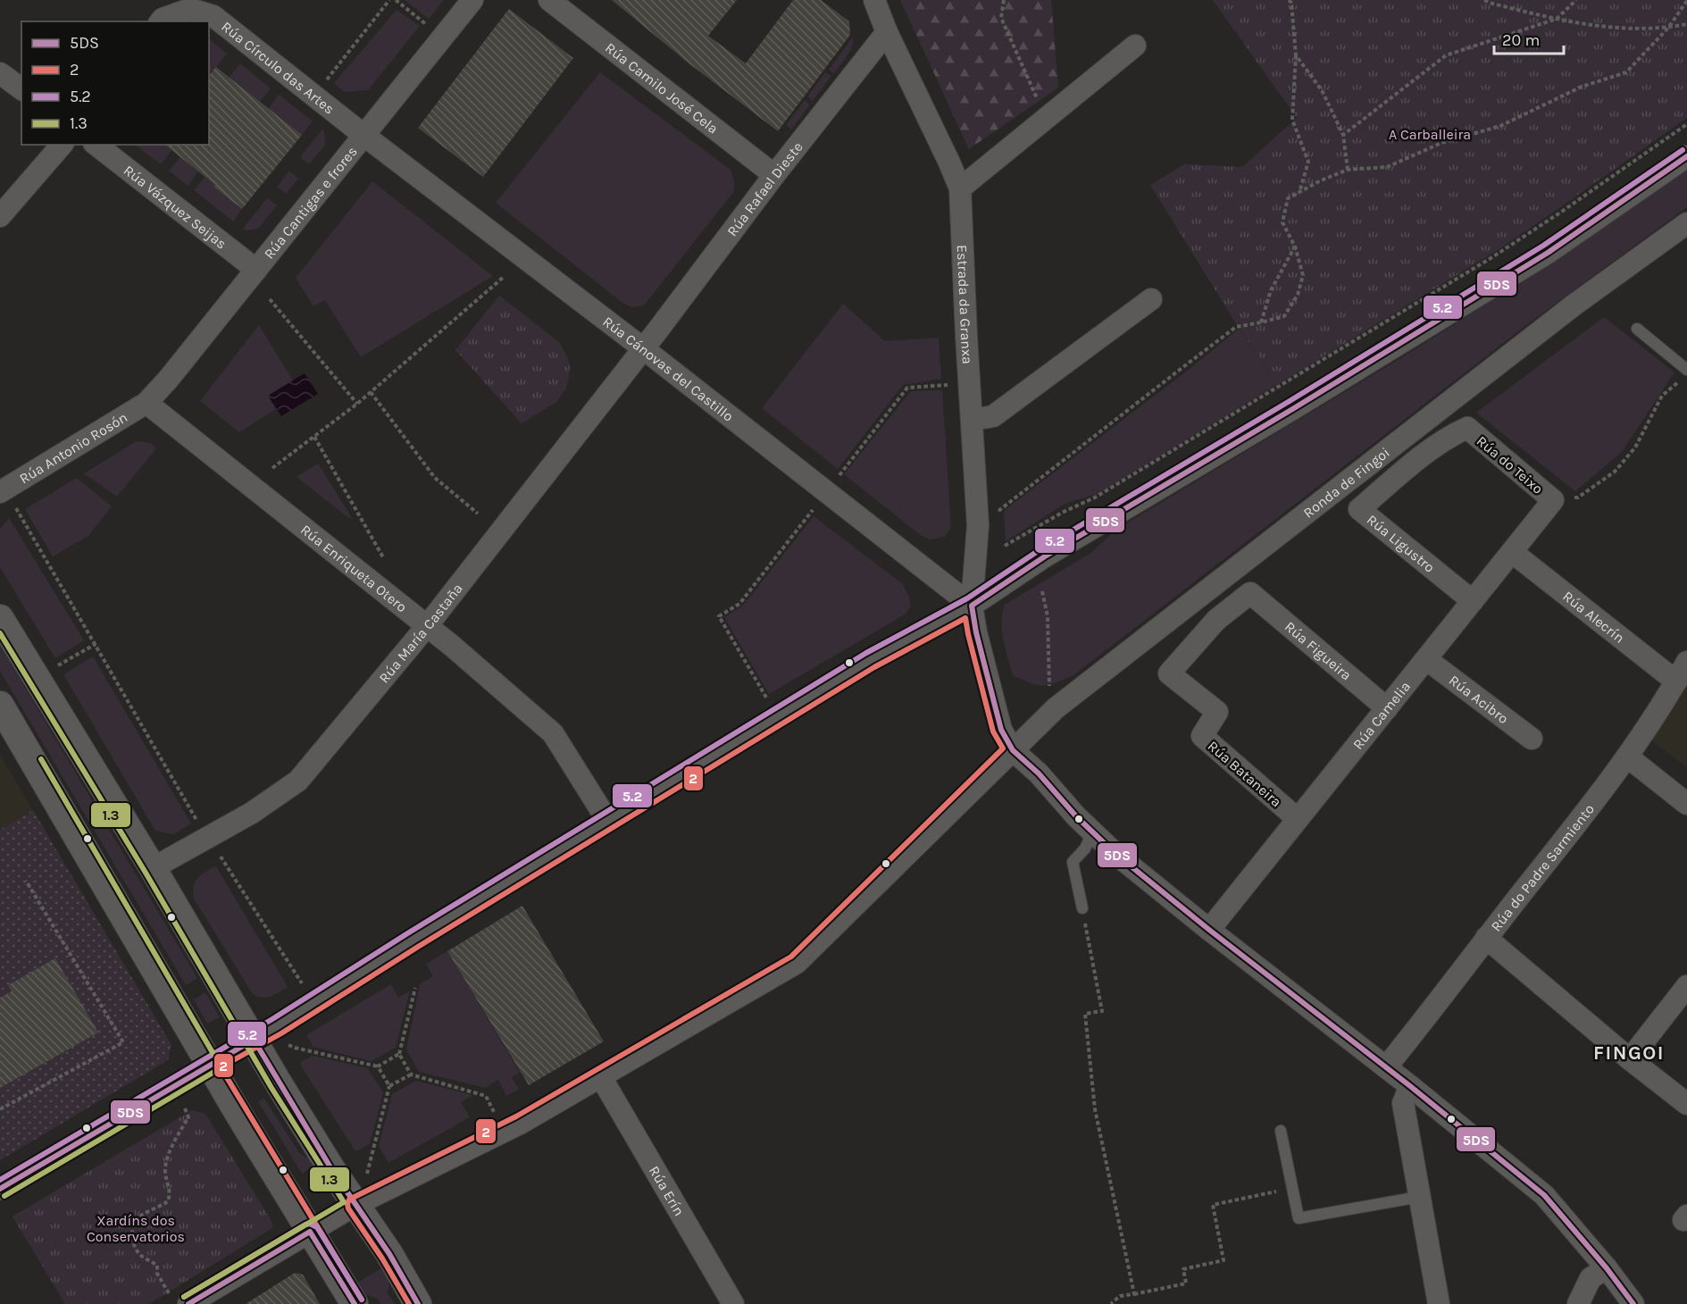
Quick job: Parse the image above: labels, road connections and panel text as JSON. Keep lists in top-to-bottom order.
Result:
{
  "streets": {
    "street": [
      "Rúa Círculo das Artes",
      "Rúa Camilo José Cela",
      "Rúa Rafael Dieste",
      "Rúa Cantigas e frores",
      "Rúa Vázquez Seijas",
      "Estrada da Granxa",
      "Rúa Cánovas del Castillo",
      "Rúa Antonio Rosón",
      "Rúa do Teixo",
      "Ronda de Fingoi",
      "Rúa Ligustro",
      "Rúa Enriqueta Otero",
      "Rúa Alecrín",
      "Rúa María Castaña",
      "Rúa Figueira",
      "Rúa Acibro",
      "Rúa Camelia",
      "Rúa Bataneira",
      "Rúa do Padre Sarmiento",
      "Rúa Erín"
    ]
  },
  "crossings": [
    ["Rúa Círculo das Artes", "Rúa Cantigas e frores"],
    ["Rúa Círculo das Artes", "Rúa Cánovas del Castillo"],
    ["Rúa Camilo José Cela", "Rúa Rafael Dieste"],
    ["Rúa Rafael Dieste", "Estrada da Granxa"],
    ["Rúa Rafael Dieste", "Rúa Cánovas del Castillo"],
    ["Rúa Rafael Dieste", "Rúa María Castaña"],
    ["Rúa Cantigas e frores", "Rúa Vázquez Seijas"],
    ["Rúa Cantigas e frores", "Rúa Cánovas del Castillo"],
    ["Rúa Cantigas e frores", "Rúa Antonio Rosón"],
    ["Rúa Cantigas e frores", "Rúa Enriqueta Otero"],
    ["Estrada da Granxa", "Rúa Cánovas del Castillo"],
    ["Rúa Cánovas del Castillo", "Rúa María Castaña"],
    ["Rúa Antonio Rosón", "Rúa Enriqueta Otero"],
    ["Rúa do Teixo", "Rúa Ligustro"],
    ["Rúa do Teixo", "Rúa Camelia"],
    ["Ronda de Fingoi", "Rúa Erín"],
    ["Rúa Ligustro", "Rúa Camelia"],
    ["Rúa Enriqueta Otero", "Rúa María Castaña"],
    ["Rúa Alecrín", "Rúa Camelia"],
    ["Rúa Alecrín", "Rúa do Padre Sarmiento"],
    ["Rúa Figueira", "Rúa Camelia"],
    ["Rúa Figueira", "Rúa Bataneira"],
    ["Rúa Acibro", "Rúa Camelia"],
    ["Rúa Camelia", "Rúa Bataneira"]
  ],
  "districts": ["FINGOI"],
  "parks": ["A Carballeira", "Xardíns dos Conservatorios"],
  "lines": [
    "transit line 5.2",
    "transit line 5DS",
    "transit line 2",
    "transit line 1.3"
  ],
  "legend": [
    "5DS",
    "2",
    "5.2",
    "1.3"
  ],
  "scale_bar": "20 m"
}
